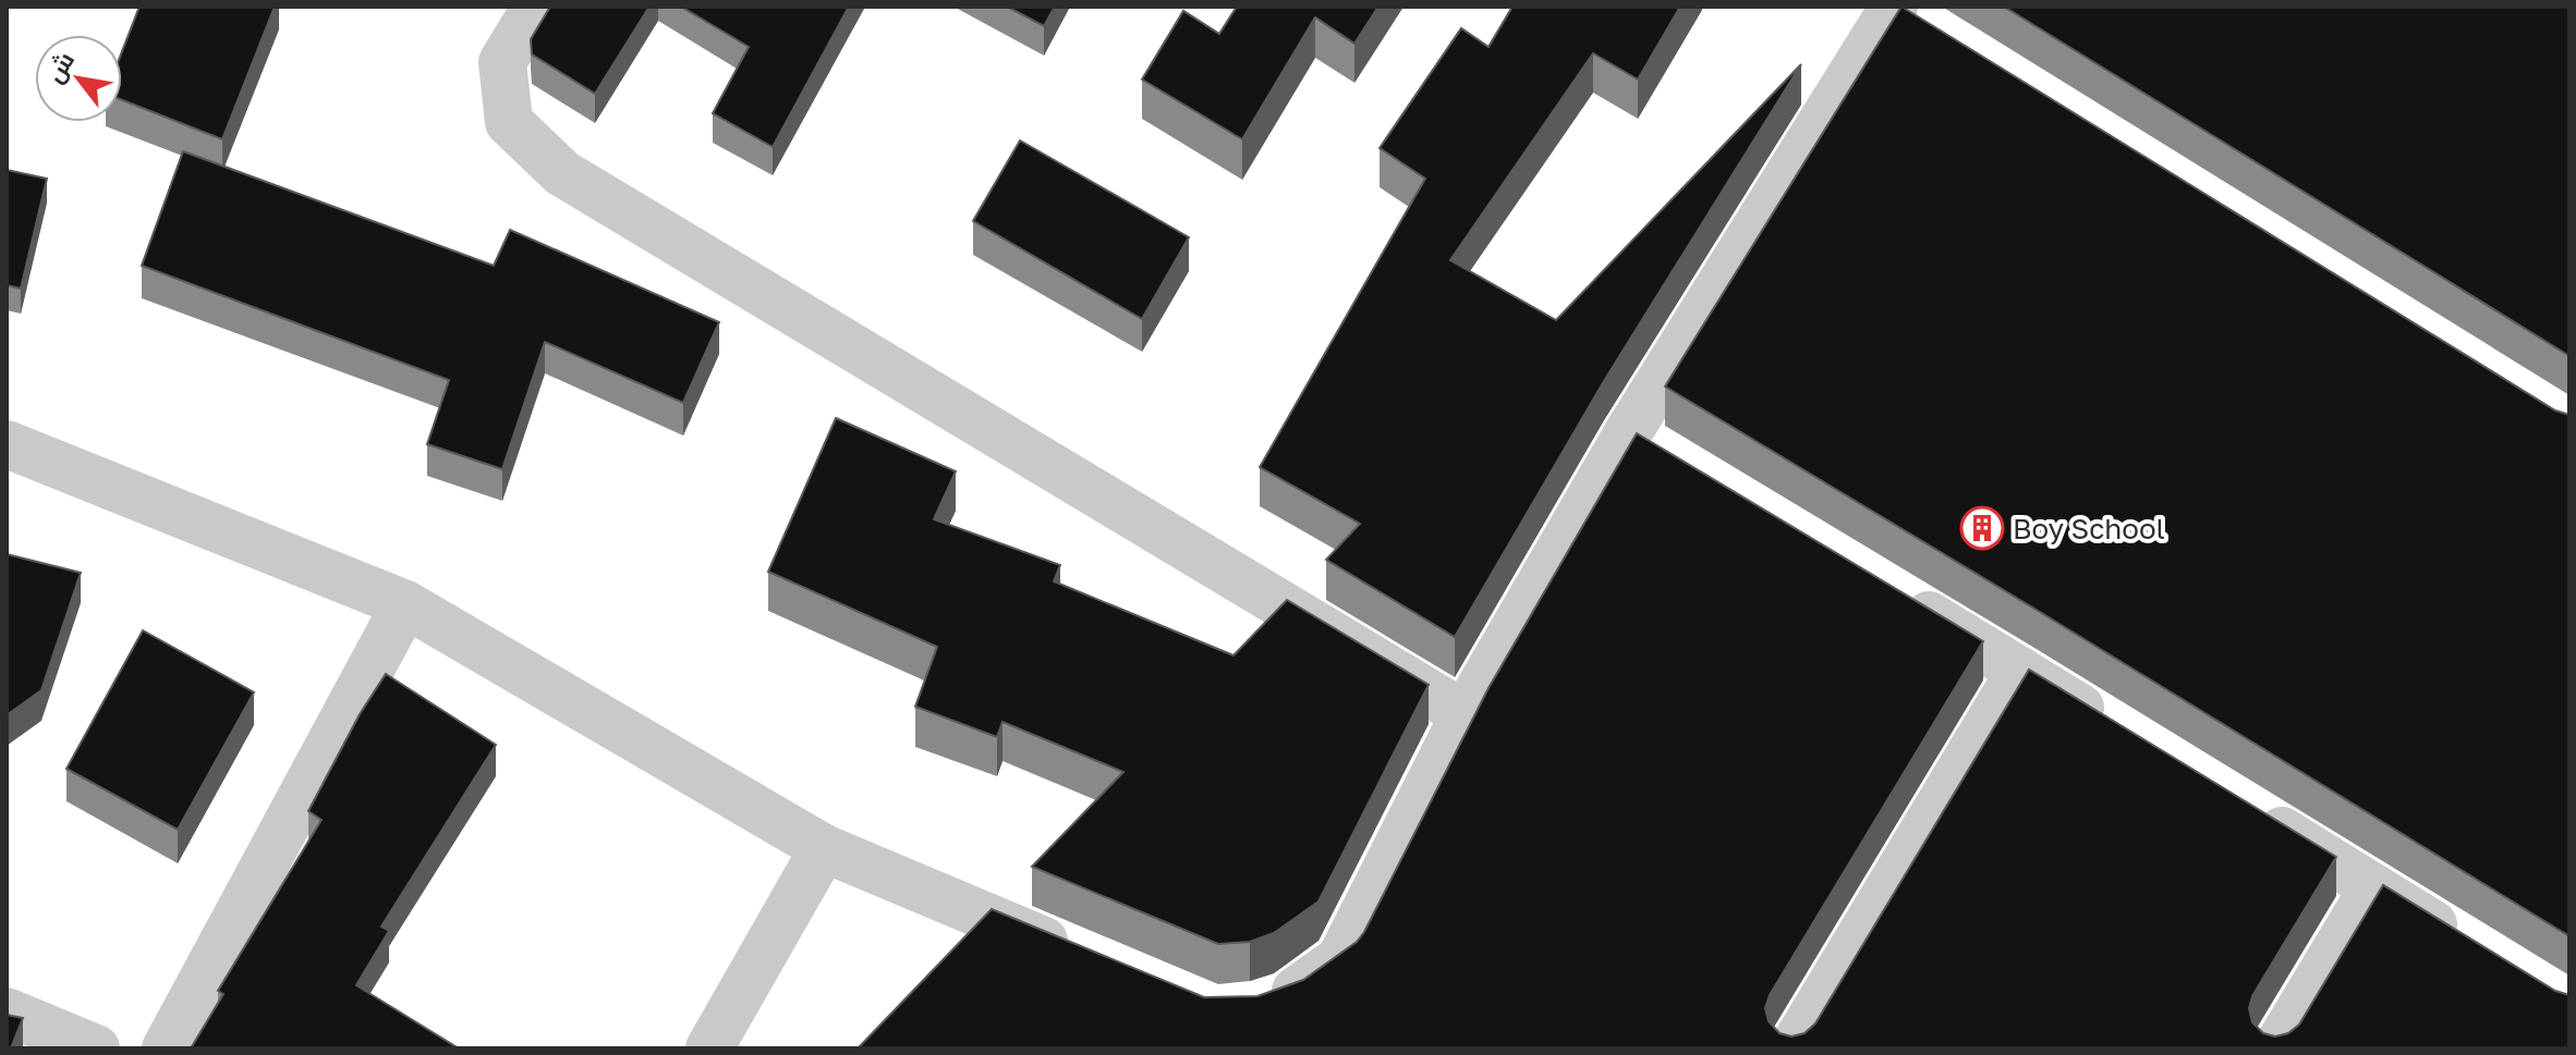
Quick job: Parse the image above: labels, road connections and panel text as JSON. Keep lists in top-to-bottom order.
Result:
{
  "places": {
    "building": ["Boy School"]
  },
  "north": "top left"
}
